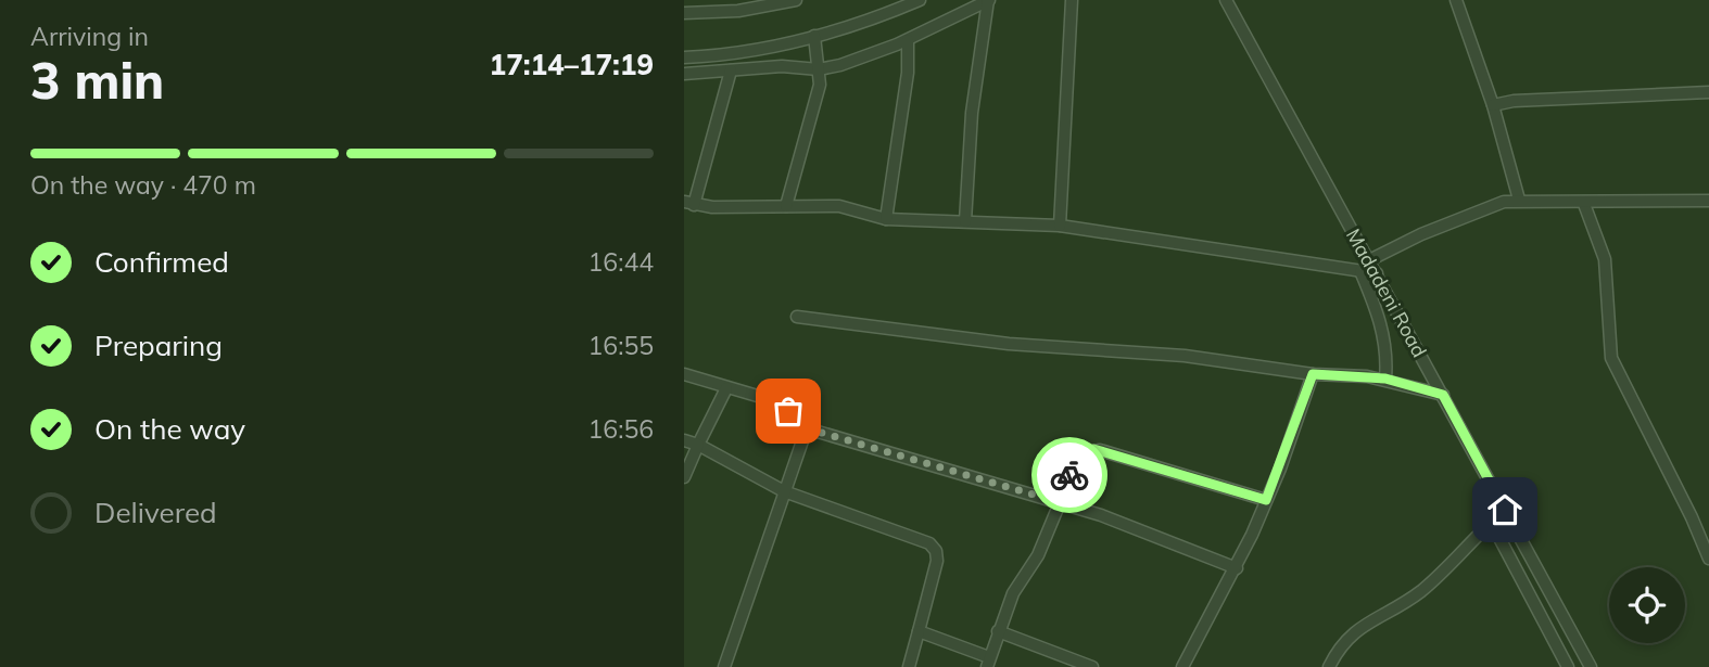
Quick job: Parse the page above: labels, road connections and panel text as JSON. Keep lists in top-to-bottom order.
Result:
{
  "streets": {
    "street": ["Madadeni Road"]
  },
  "page": {
    "heading": ["3 min", "Arriving in", "17:14–17:19"],
    "bar": "On the way · 470 m",
    "list": [
      ["Confirmed", "16:44"],
      ["Preparing", "16:55"],
      ["On the way", "16:56"],
      "Delivered"
    ]
  }
}
